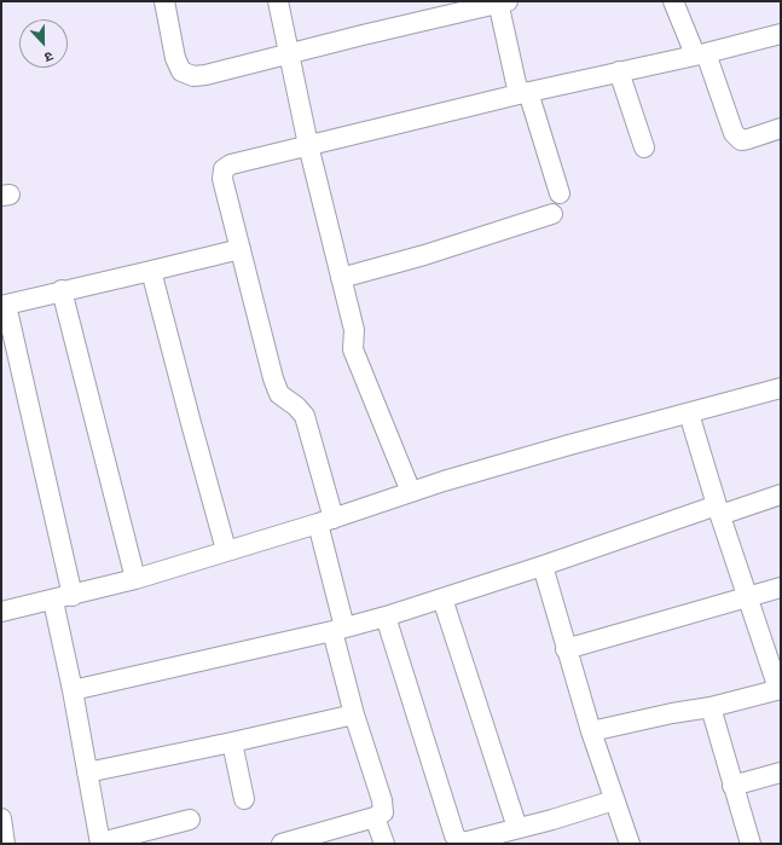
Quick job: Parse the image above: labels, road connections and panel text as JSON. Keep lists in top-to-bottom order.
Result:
{
  "north": "bottom"
}
